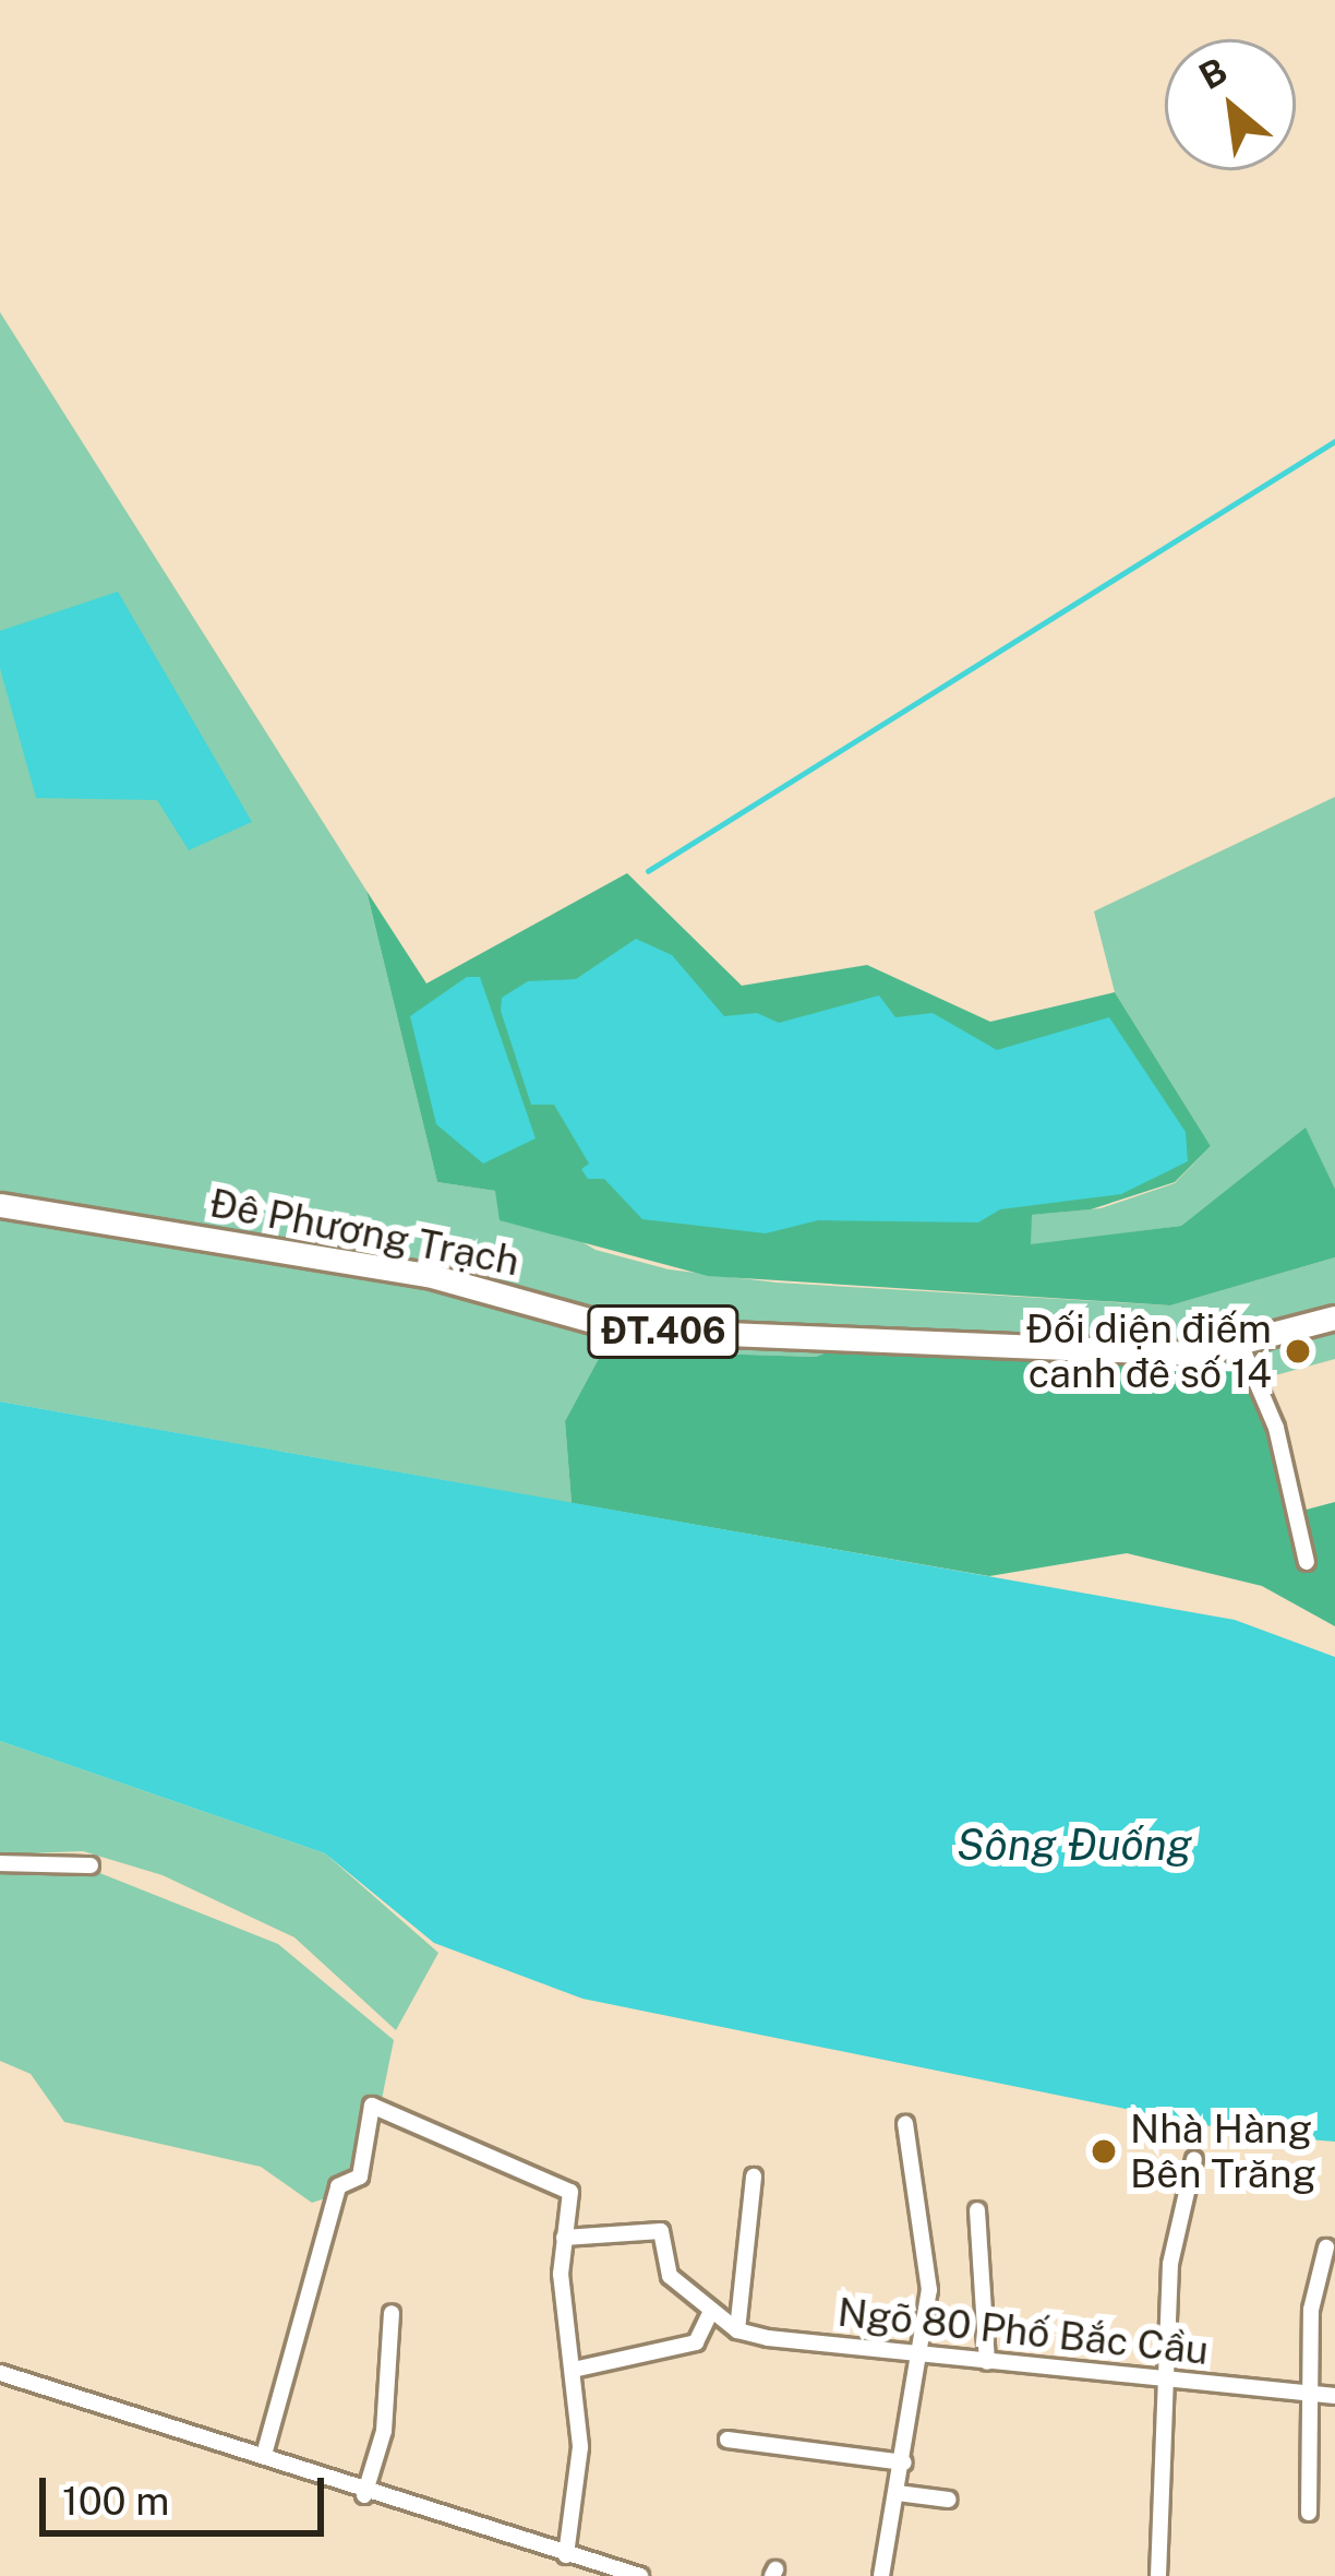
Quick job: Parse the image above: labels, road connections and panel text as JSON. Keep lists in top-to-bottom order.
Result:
{
  "streets": {
    "main road": ["Đê Phương Trạch", "ĐT.406"],
    "street": ["Ngõ 80 Phố Bắc Cầu"]
  },
  "water": ["Sông Đuống"],
  "places": ["Đối diện điếm canh đê số 14", "Nhà Hàng Bên Trăng"],
  "scale_bar": "100 m",
  "north": "top left"
}
